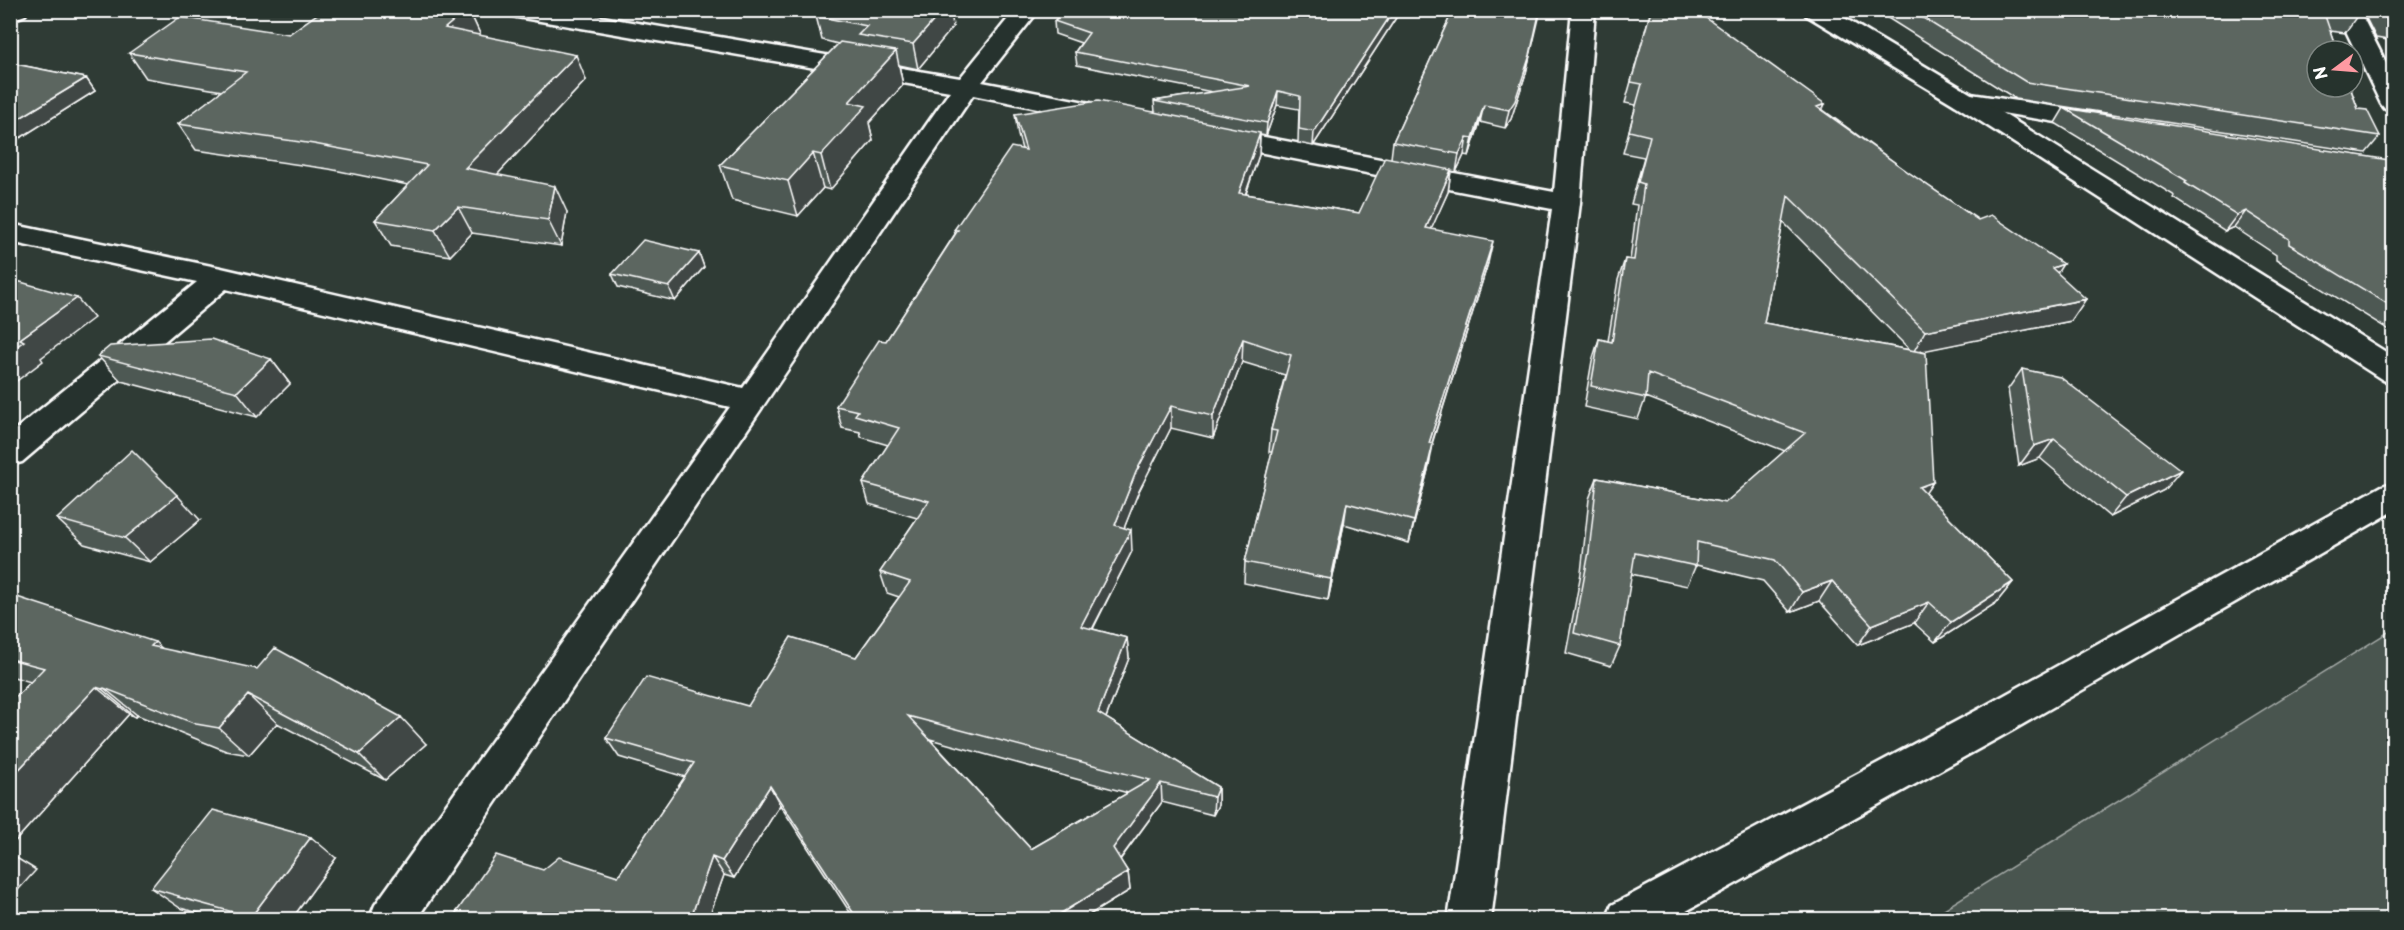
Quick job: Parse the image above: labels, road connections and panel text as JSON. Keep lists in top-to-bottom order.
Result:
{
  "north": "left"
}
